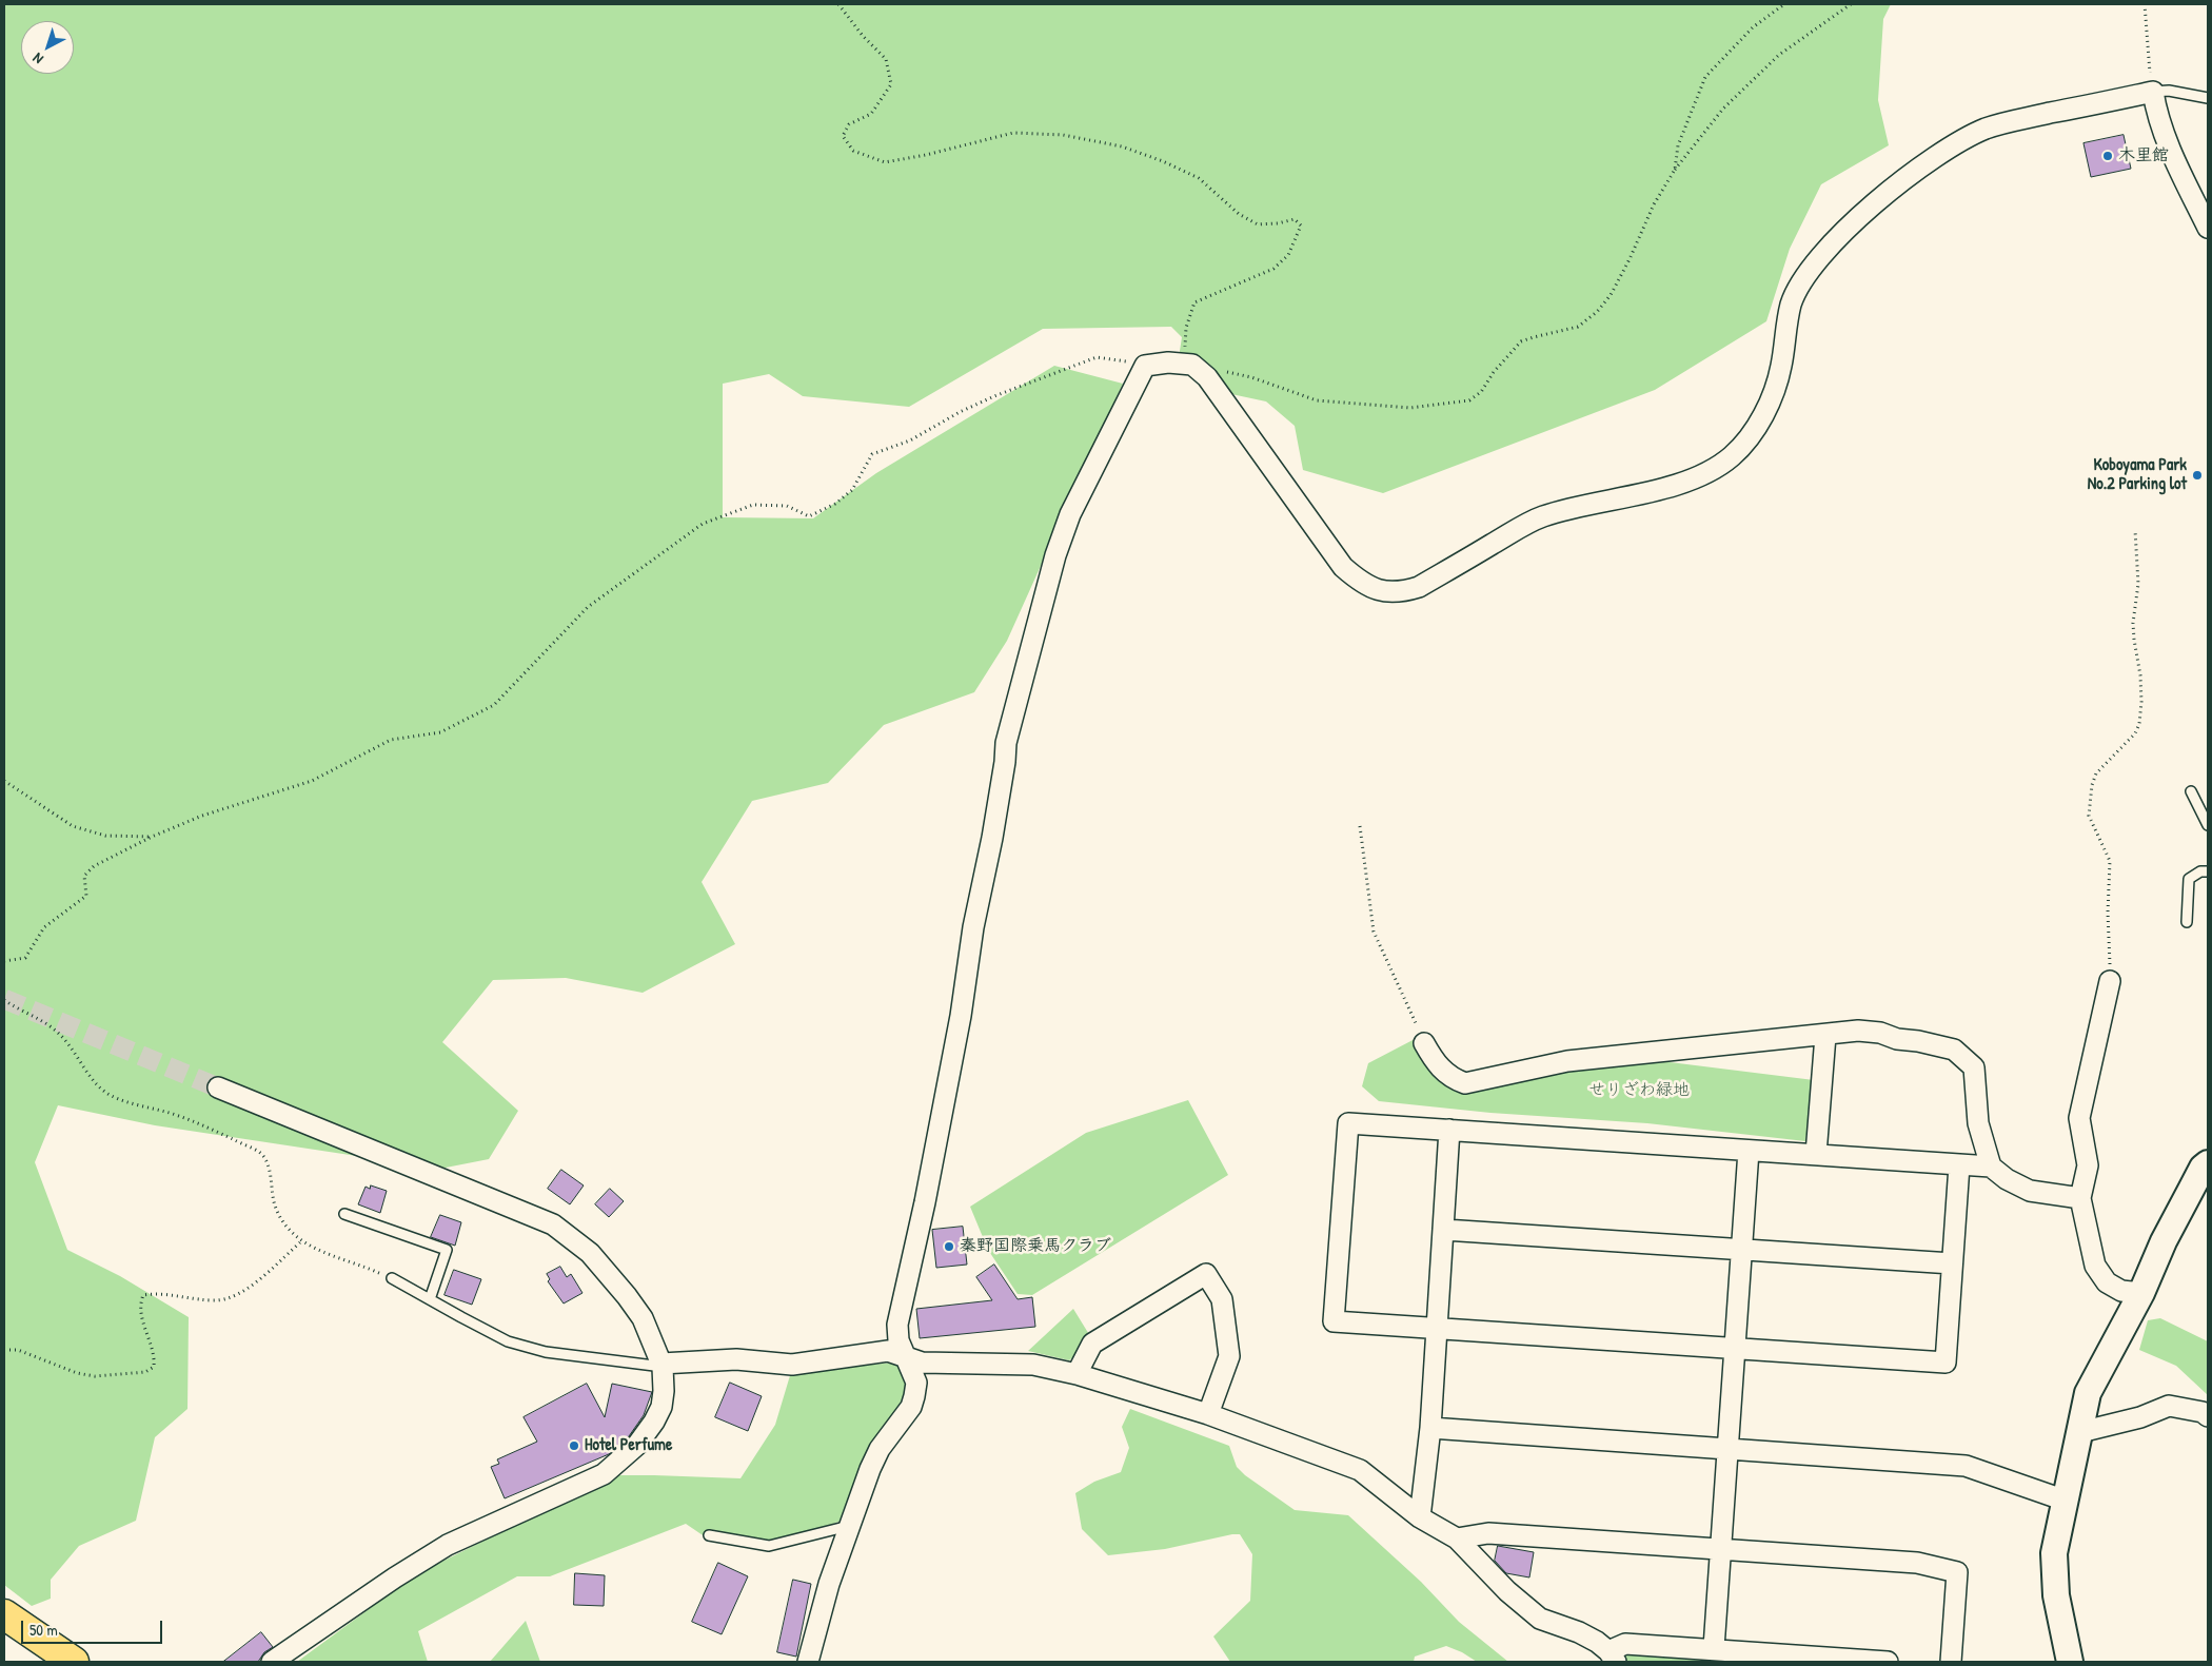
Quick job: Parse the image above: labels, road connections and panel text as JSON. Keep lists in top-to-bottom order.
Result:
{
  "parks": ["せりざわ緑地"],
  "places": [
    "木里館",
    "Koboyama Park No.2 Parking lot",
    "秦野国際乗馬クラブ",
    "Hotel Perfume"
  ],
  "scale_bar": "50 m",
  "north": "bottom left"
}
